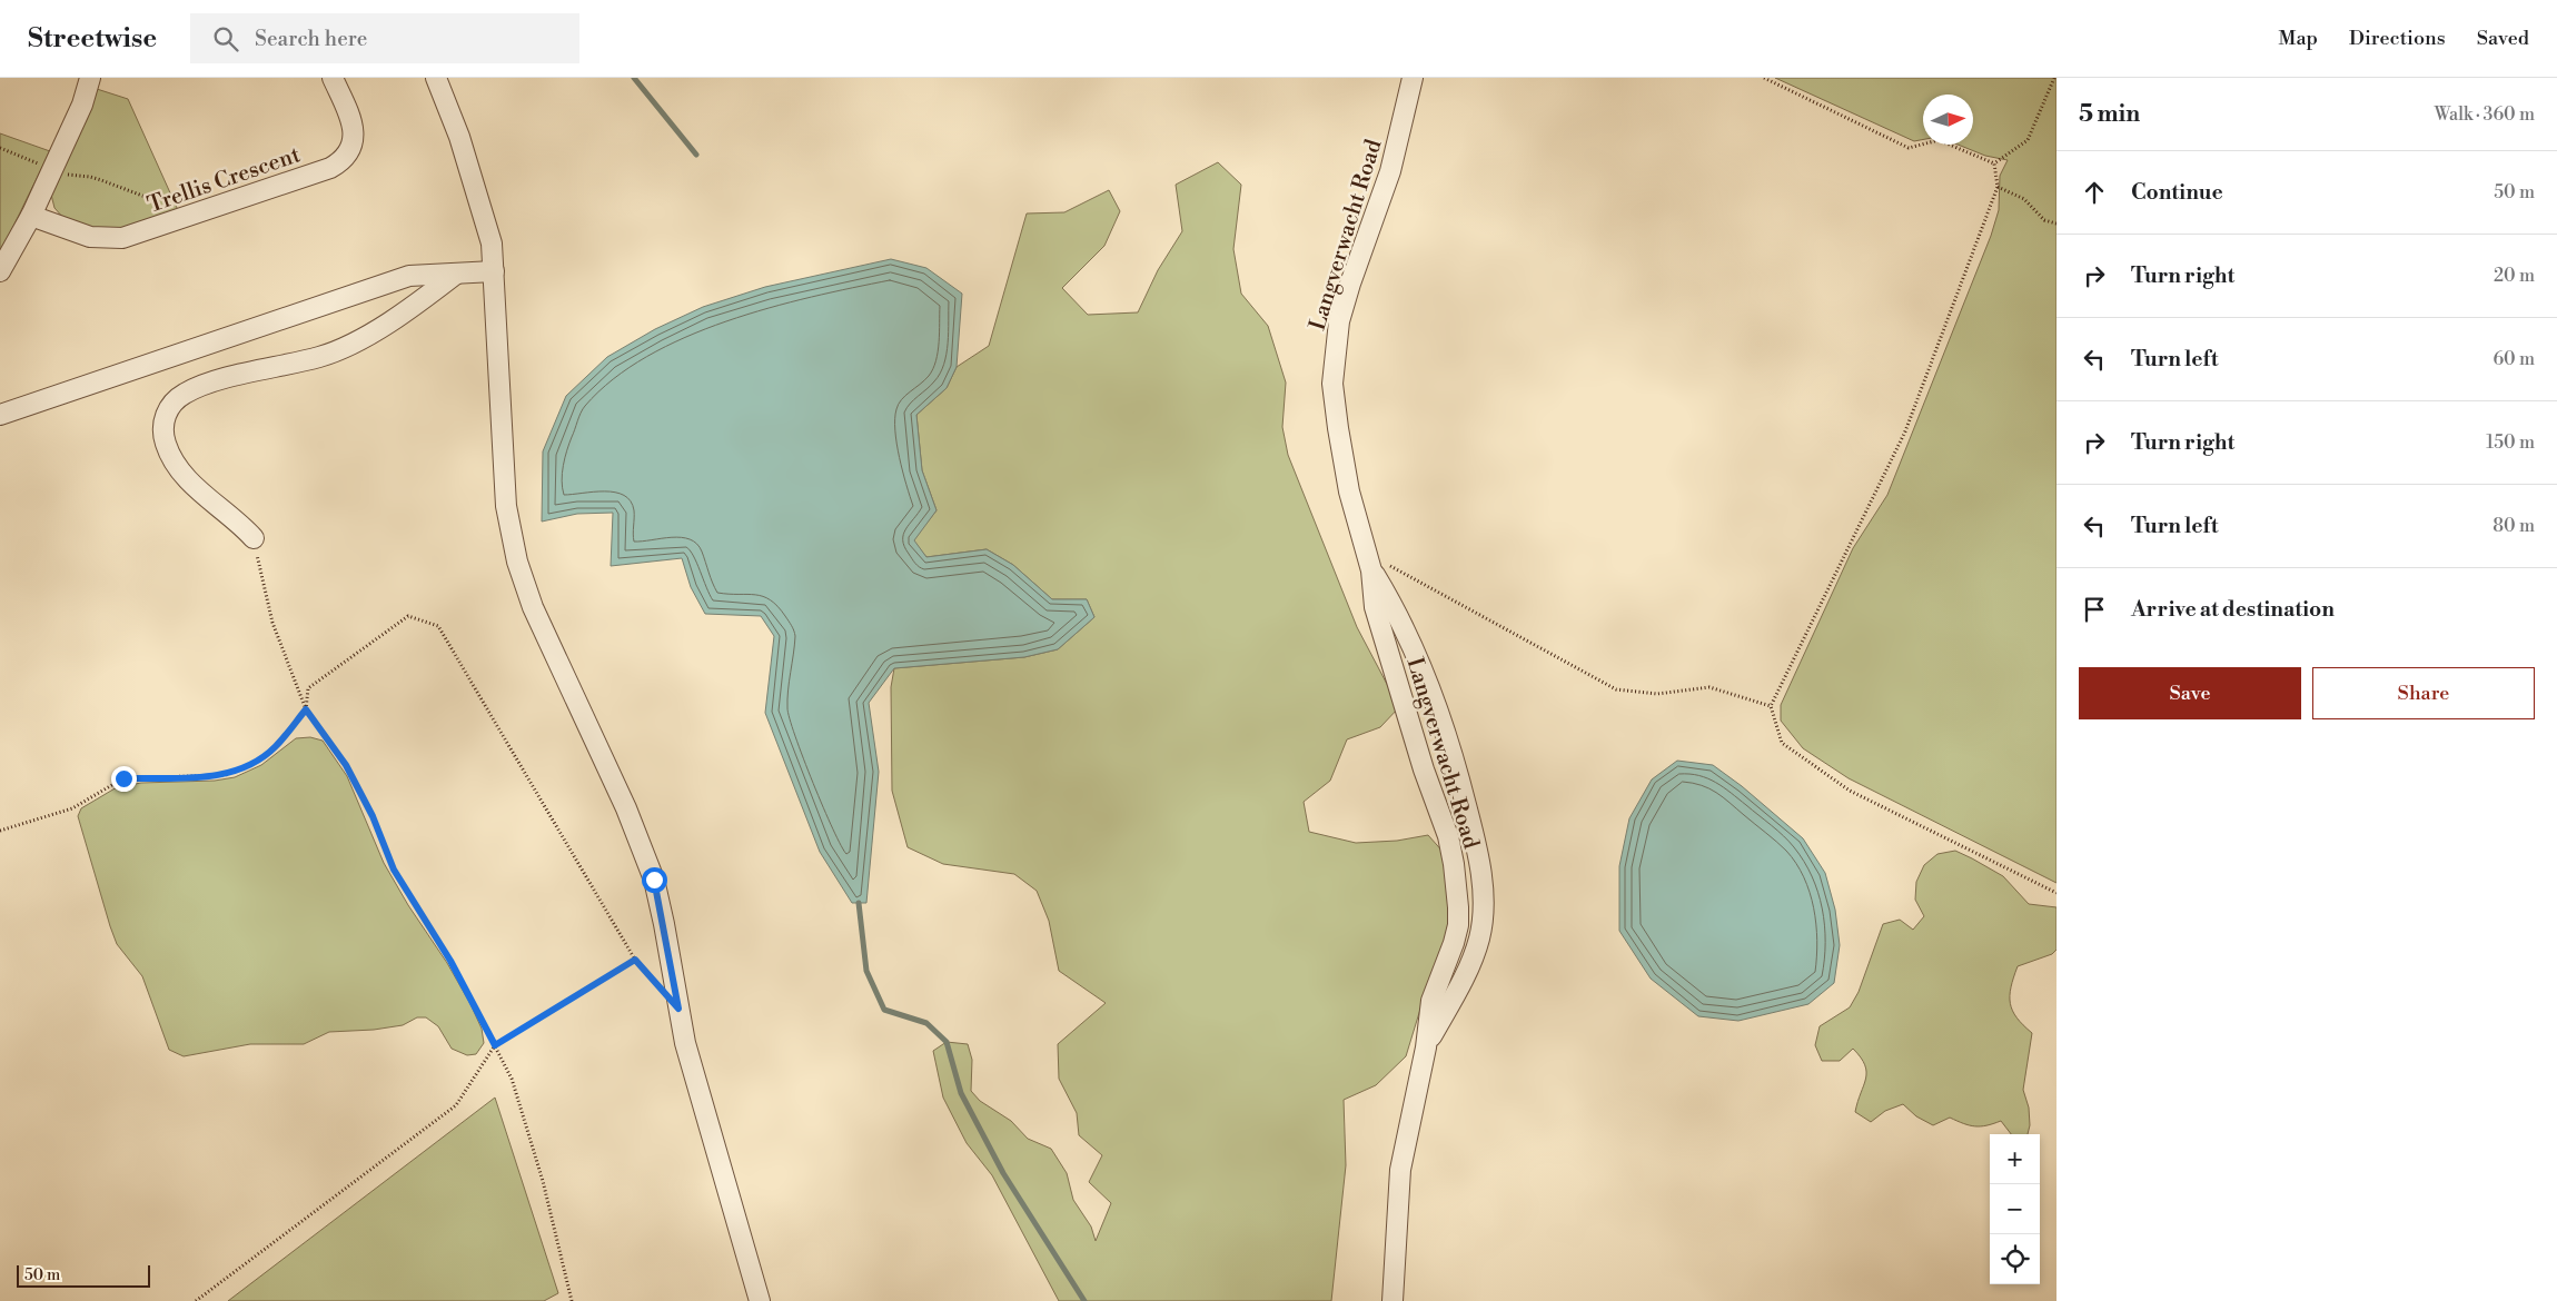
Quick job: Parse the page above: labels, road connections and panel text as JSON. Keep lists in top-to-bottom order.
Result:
{
  "streets": {
    "street": ["Trellis Crescent", "Langverwacht Road"]
  },
  "scale_bar": "50 m",
  "north": "right",
  "page": {
    "header": "Streetwise",
    "search": "Search here",
    "nav": ["Map", "Directions", "Saved"],
    "heading": ["5 min", "Walk · 360 m"],
    "list": [
      ["Continue", "50 m"],
      ["Turn right", "20 m"],
      ["Turn left", "60 m"],
      ["Turn right", "150 m"],
      ["Turn left", "80 m"],
      "Arrive at destination"
    ],
    "buttons": ["Save", "Share"],
    "map_buttons": ["+", "−"],
    "scale": "50 m"
  }
}
